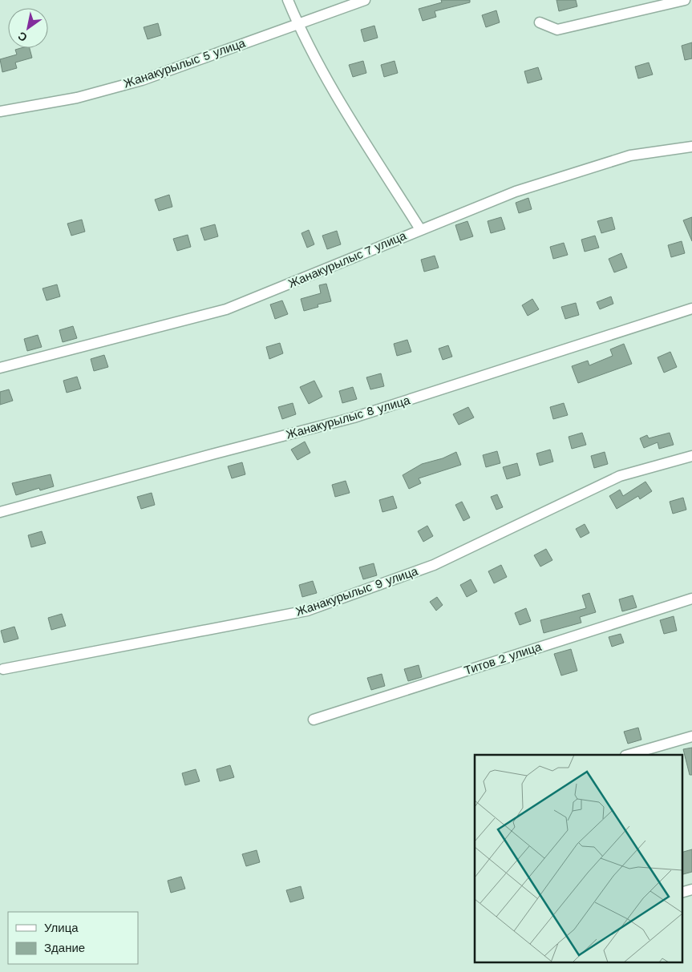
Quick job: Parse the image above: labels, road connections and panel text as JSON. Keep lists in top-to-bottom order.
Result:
{
  "streets": {
    "street": [
      "Жанакурылыс 5 улица",
      "Жанакурылыс 7 улица",
      "Жанакурылыс 8 улица",
      "Жанакурылыс 9 улица",
      "Титов 2 улица"
    ]
  },
  "legend": ["Улица", "Здание"],
  "north": "bottom left"
}
